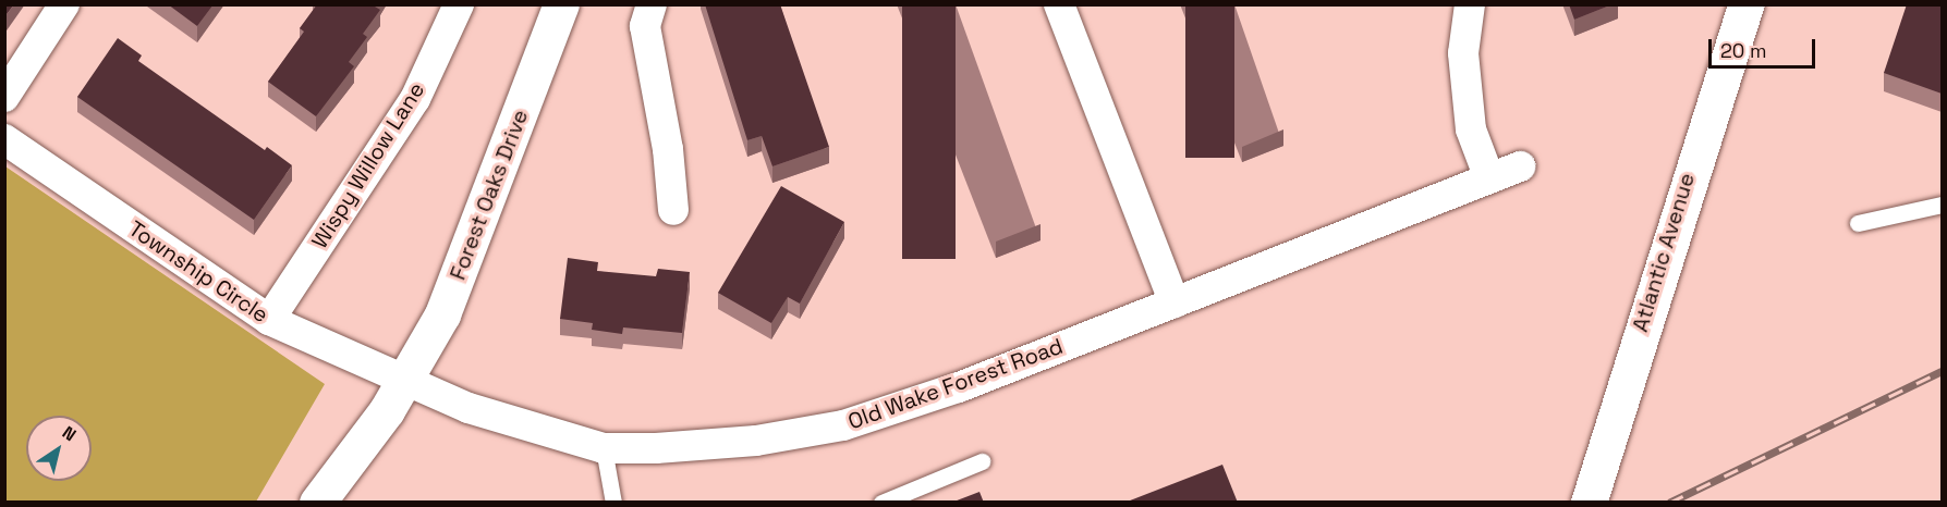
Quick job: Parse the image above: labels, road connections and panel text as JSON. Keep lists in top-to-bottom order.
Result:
{
  "streets": {
    "street": [
      "Wispy Willow Lane",
      "Forest Oaks Drive",
      "Atlantic Avenue",
      "Township Circle",
      "Old Wake Forest Road"
    ]
  },
  "crossings": [
    ["Wispy Willow Lane", "Township Circle"],
    ["Forest Oaks Drive", "Township Circle"],
    ["Forest Oaks Drive", "Old Wake Forest Road"],
    ["Township Circle", "Old Wake Forest Road"]
  ],
  "scale_bar": "20 m",
  "north": "top right"
}
